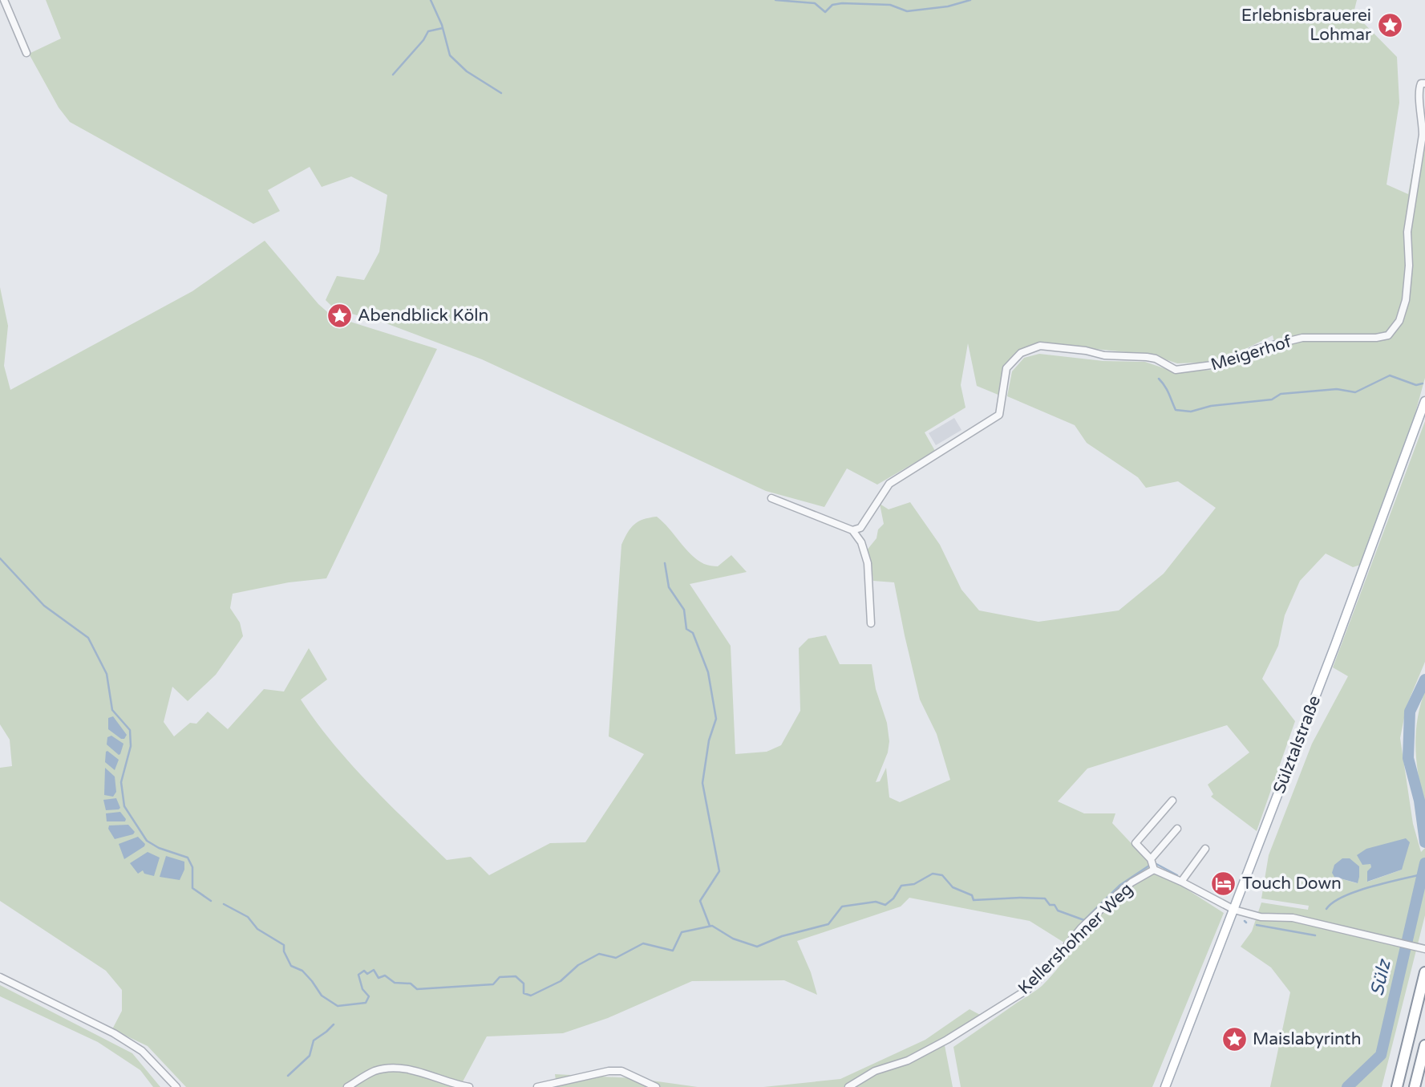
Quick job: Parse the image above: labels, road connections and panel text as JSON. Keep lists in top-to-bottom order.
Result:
{
  "streets": {
    "main road": ["Sülztalstraße"],
    "street": ["Meigerhof", "Kellershohner Weg"]
  },
  "water": ["Sülz"],
  "places": {
    "place": ["Erlebnisbrauerei Lohmar", "Abendblick Köln", "Maislabyrinth"],
    "hotel": ["Touch Down"]
  }
}
